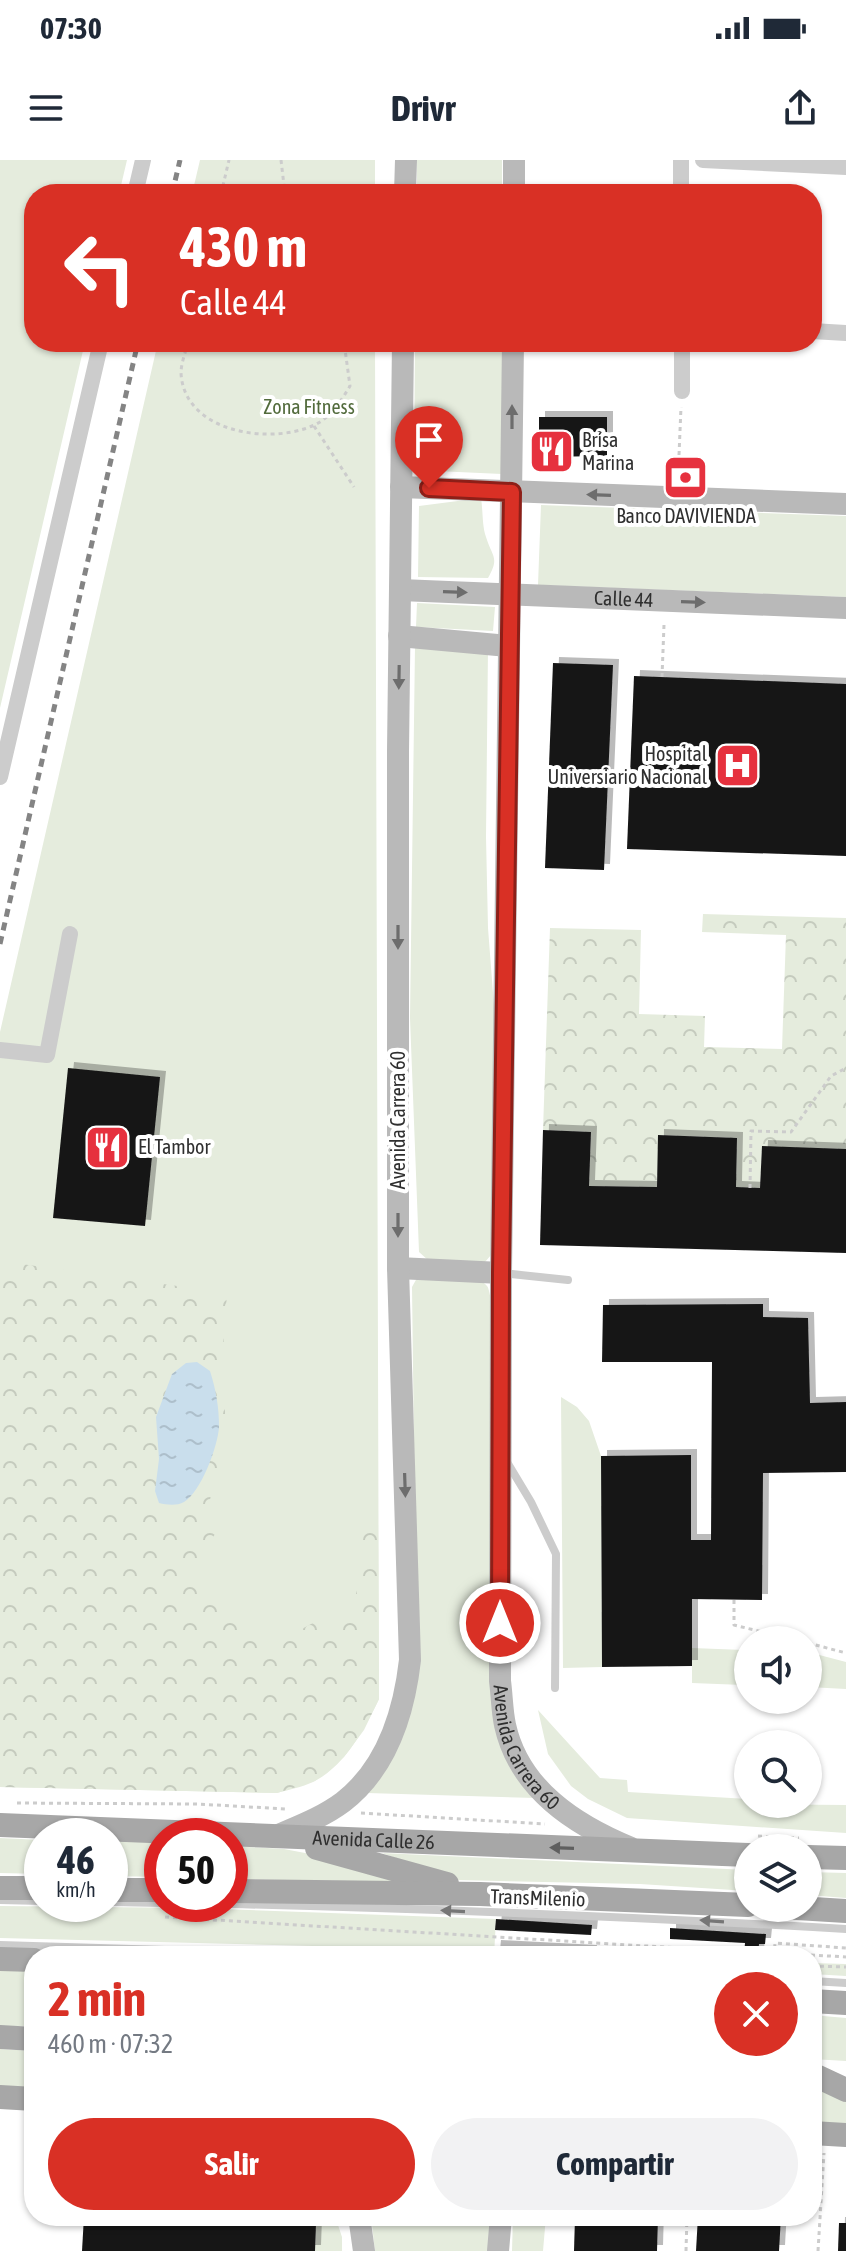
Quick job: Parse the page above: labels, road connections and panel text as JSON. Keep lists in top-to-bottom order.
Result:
{
  "streets": {
    "main road": ["Calle 44", "Avenida Carrera 60", "Avenida Calle 26"],
    "lane": ["TransMilenio"]
  },
  "crossings": [
    ["Calle 44", "Avenida Carrera 60"],
    ["Avenida Carrera 60", "Avenida Calle 26"]
  ],
  "one_way": ["TransMilenio"],
  "parks": ["Zona Fitness"],
  "places": {
    "restaurant": ["Brísa Marina", "El Tambor"],
    "bank": ["Banco DAVIVIENDA"],
    "hospital": ["Hospital Universiario Nacional"]
  },
  "page": {
    "status": "07:30",
    "header": "Drivr",
    "turn": ["430 m", "Calle 44"],
    "speed": "46 km/h",
    "limit": "50",
    "heading": ["2 min", "460 m · 07:32"],
    "buttons": ["Salir", "Compartir"]
  }
}
